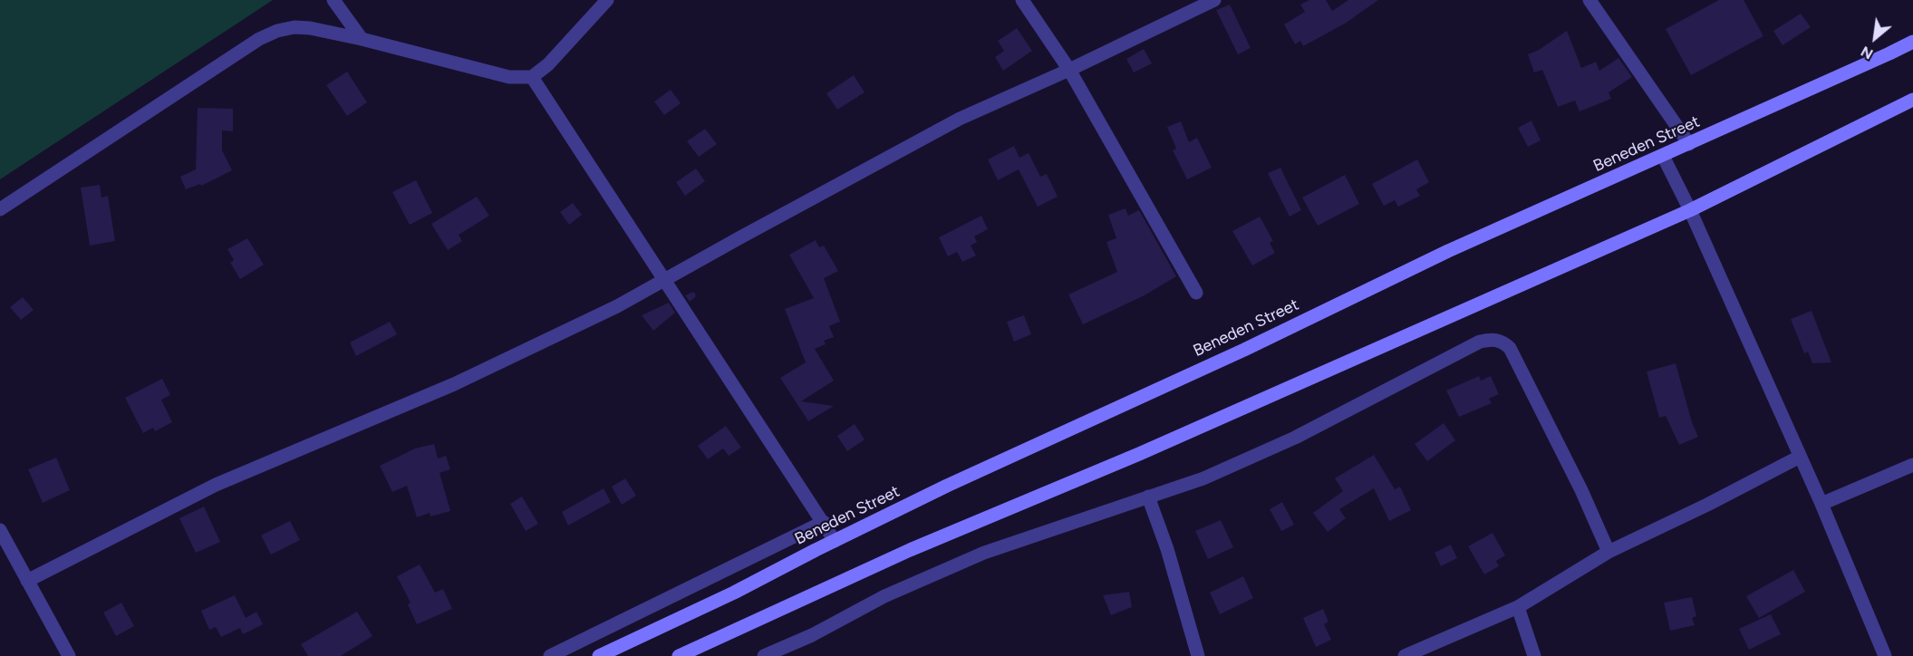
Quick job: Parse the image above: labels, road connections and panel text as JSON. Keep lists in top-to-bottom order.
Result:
{
  "streets": {
    "main road": ["Beneden Street"]
  },
  "north": "bottom left"
}
